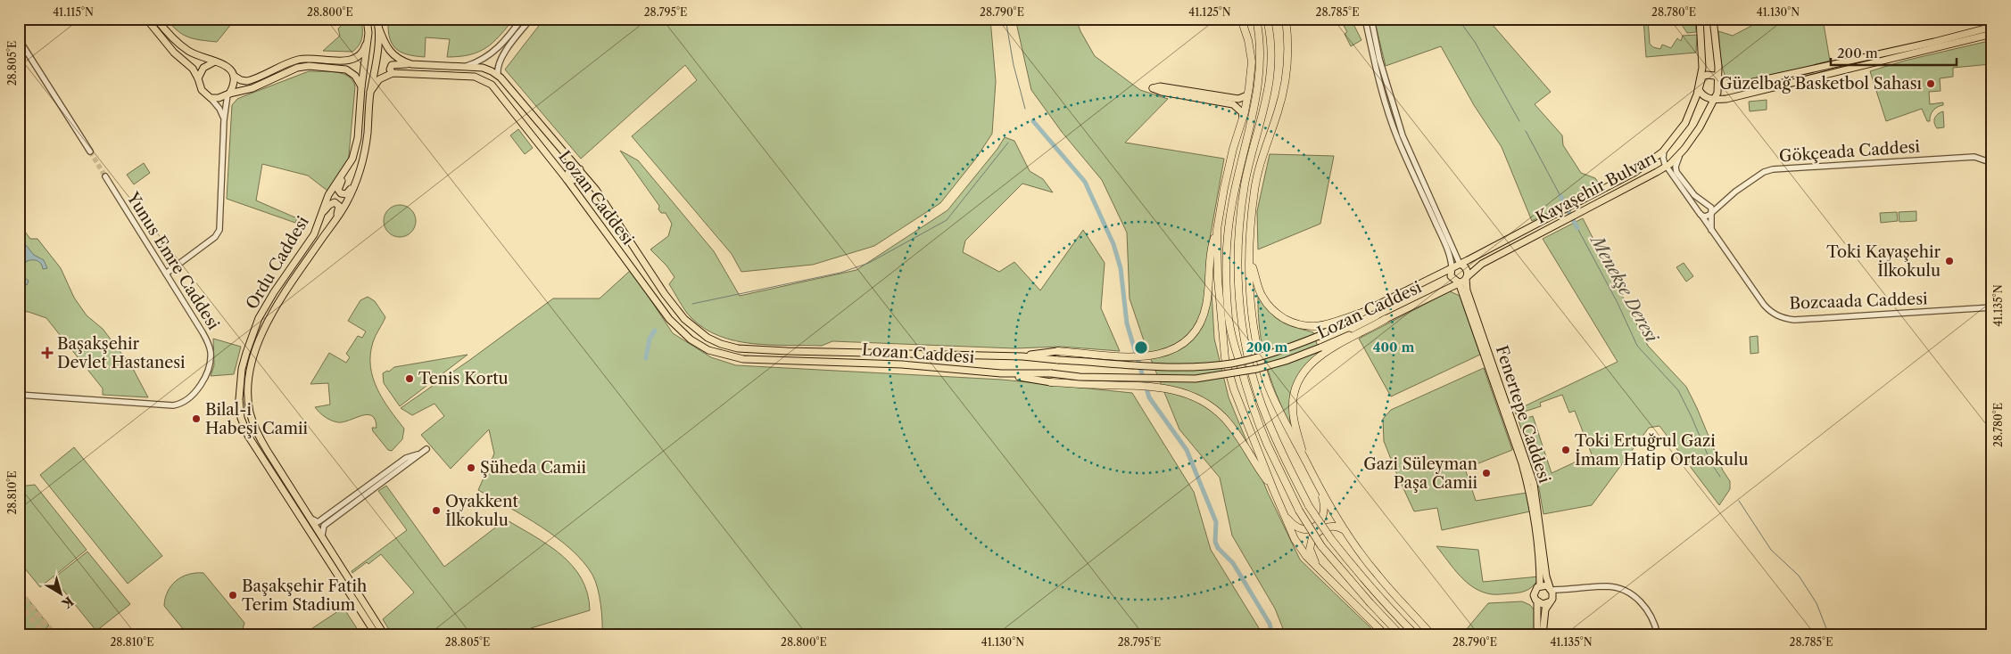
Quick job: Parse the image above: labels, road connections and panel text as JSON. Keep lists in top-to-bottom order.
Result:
{
  "streets": {
    "main road": [
      "Kayaşehir Bulvarı",
      "Lozan Caddesi",
      "Ordu Caddesi",
      "Fenertepe Caddesi"
    ],
    "street": ["Gökçeada Caddesi", "Yunus Emre Caddesi", "Bozcaada Caddesi"]
  },
  "crossings": [
    ["Gökçeada Caddesi", "Bozcaada Caddesi"],
    ["Kayaşehir Bulvarı", "Lozan Caddesi"],
    ["Kayaşehir Bulvarı", "Bozcaada Caddesi"],
    ["Kayaşehir Bulvarı", "Fenertepe Caddesi"],
    ["Lozan Caddesi", "Fenertepe Caddesi"]
  ],
  "water": ["Menekşe Deresi"],
  "places": {
    "other": [
      "Güzelbağ Basketbol Sahası",
      "Toki Kayaşehir İlkokulu",
      "Tenis Kortu",
      "Bilal-i Habeşi Camii",
      "Toki Ertuğrul Gazi İmam Hatip Ortaokulu",
      "Şüheda Camii",
      "Gazi Süleyman Paşa Camii",
      "Oyakkent İlkokulu",
      "Başakşehir Fatih Terim Stadium"
    ],
    "health": ["Başakşehir Devlet Hastanesi"]
  },
  "scale_bar": "200 m",
  "north": "bottom right",
  "coordinates": [
    "41.115°N",
    "28.800°E",
    "28.795°E",
    "28.790°E",
    "41.125°N",
    "28.785°E",
    "28.780°E",
    "41.130°N",
    "28.805°E",
    "41.135°N",
    "28.810°E"
  ],
  "rings": ["200 m", "400 m"]
}
